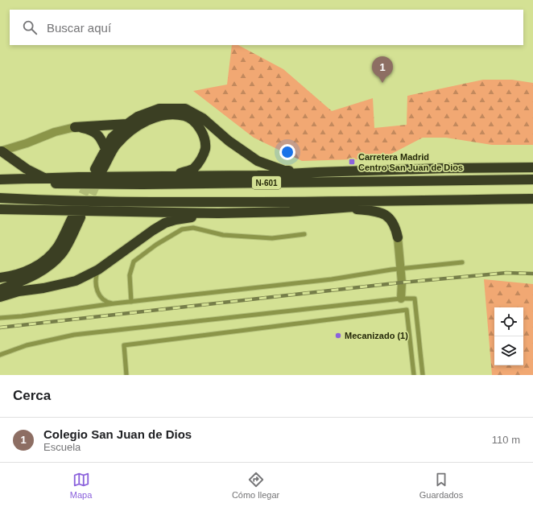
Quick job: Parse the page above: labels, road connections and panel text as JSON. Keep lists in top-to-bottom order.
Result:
{
  "streets": {
    "highway": ["N-601"]
  },
  "places": {
    "transit": ["Carretera Madrid Centro San Juan de Dios"],
    "other": ["Mecanizado (1)"]
  },
  "page": {
    "search": "Buscar aquí",
    "pins": "1",
    "heading": "Cerca",
    "list": [
      {
        "mark": "1",
        "name": "Colegio San Juan de Dios",
        "note": "Escuela",
        "value": "110 m"
      }
    ],
    "nav": ["Mapa", "Cómo llegar", "Guardados"]
  }
}
